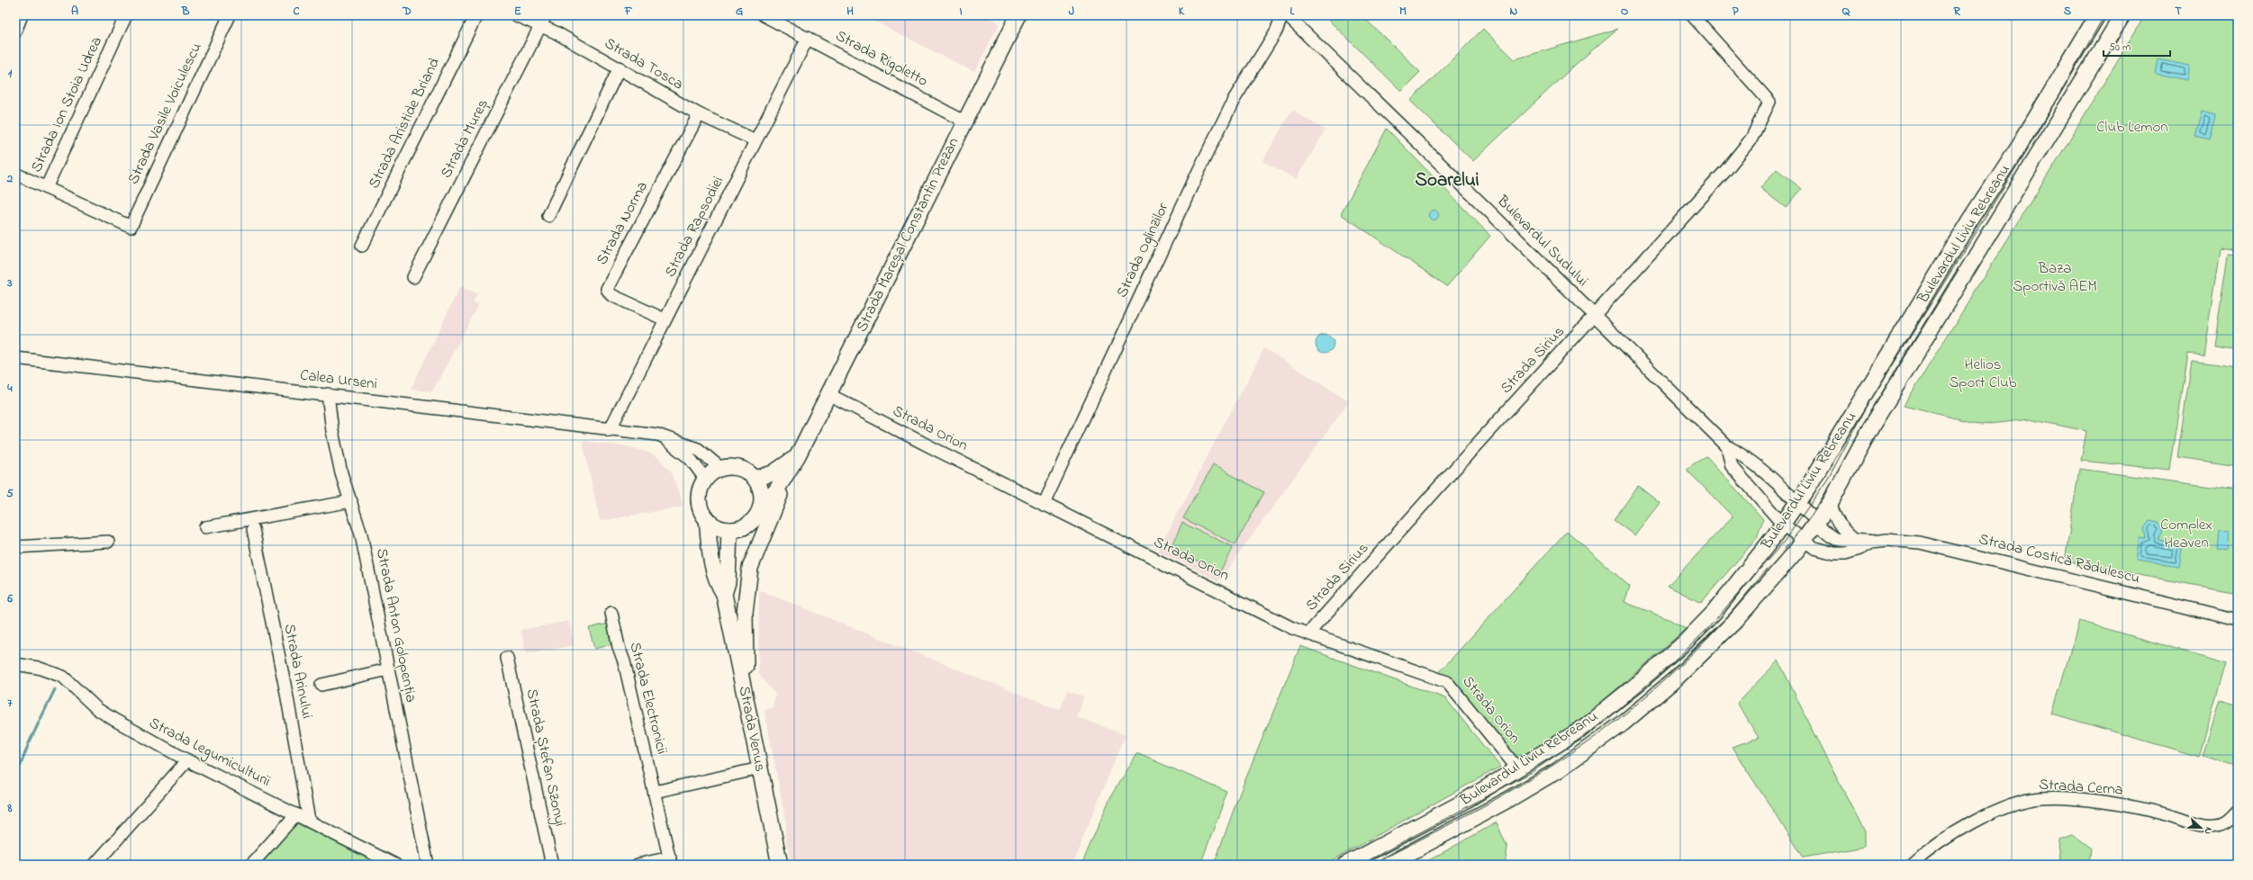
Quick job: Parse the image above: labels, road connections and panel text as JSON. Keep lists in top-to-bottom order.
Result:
{
  "streets": {
    "main road": ["Bulevardul Liviu Rebreanu", "Strada Mareșal Constantin Prezan", "Strada Venus"],
    "street": [
      "Strada Rigoletto",
      "Strada Tosca",
      "Strada Ion Stoia Udrea",
      "Strada Vasile Voiculescu",
      "Strada Aristide Briand",
      "Strada Mureș",
      "Strada Norma",
      "Strada Rapsodiei",
      "Bulevardul Sudului",
      "Strada Oglinzilor",
      "Strada Sirius",
      "Calea Urseni",
      "Strada Orion",
      "Strada Costică Rădulescu",
      "Strada Anton Golopenția",
      "Strada Arinului",
      "Strada Electronicii",
      "Strada Legumiculturii",
      "Strada Ștefan Szonyi",
      "Strada Cerna"
    ]
  },
  "crossings": [
    ["Strada Rigoletto", "Strada Rapsodiei"],
    ["Strada Rigoletto", "Strada Mareșal Constantin Prezan"],
    ["Strada Tosca", "Strada Mureș"],
    ["Strada Tosca", "Strada Norma"],
    ["Strada Tosca", "Strada Rapsodiei"],
    ["Strada Ion Stoia Udrea", "Strada Vasile Voiculescu"],
    ["Strada Norma", "Strada Rapsodiei"],
    ["Strada Rapsodiei", "Calea Urseni"],
    ["Bulevardul Liviu Rebreanu", "Bulevardul Sudului"],
    ["Bulevardul Liviu Rebreanu", "Strada Orion"],
    ["Bulevardul Liviu Rebreanu", "Strada Costică Rădulescu"],
    ["Strada Mareșal Constantin Prezan", "Calea Urseni"],
    ["Strada Mareșal Constantin Prezan", "Strada Orion"],
    ["Strada Mareșal Constantin Prezan", "Strada Venus"],
    ["Bulevardul Sudului", "Strada Sirius"],
    ["Bulevardul Sudului", "Strada Costică Rădulescu"],
    ["Strada Oglinzilor", "Strada Orion"],
    ["Strada Sirius", "Strada Orion"],
    ["Calea Urseni", "Strada Anton Golopenția"],
    ["Calea Urseni", "Strada Venus"],
    ["Strada Arinului", "Strada Legumiculturii"]
  ],
  "districts": ["Soarelui"],
  "parks": [
    "Club Lemon",
    "Baza Sportivă AEM",
    "Helios Sport Club",
    "Complex Heaven"
  ],
  "scale_bar": "50 m",
  "north": "right",
  "grid": {
    "columns": [
      "A",
      "B",
      "C",
      "D",
      "E",
      "F",
      "G",
      "H",
      "I",
      "J",
      "K",
      "L",
      "M",
      "N",
      "O",
      "P",
      "Q",
      "R",
      "S",
      "T"
    ],
    "rows": [
      "1",
      "2",
      "3",
      "4",
      "5",
      "6",
      "7",
      "8"
    ]
  }
}
